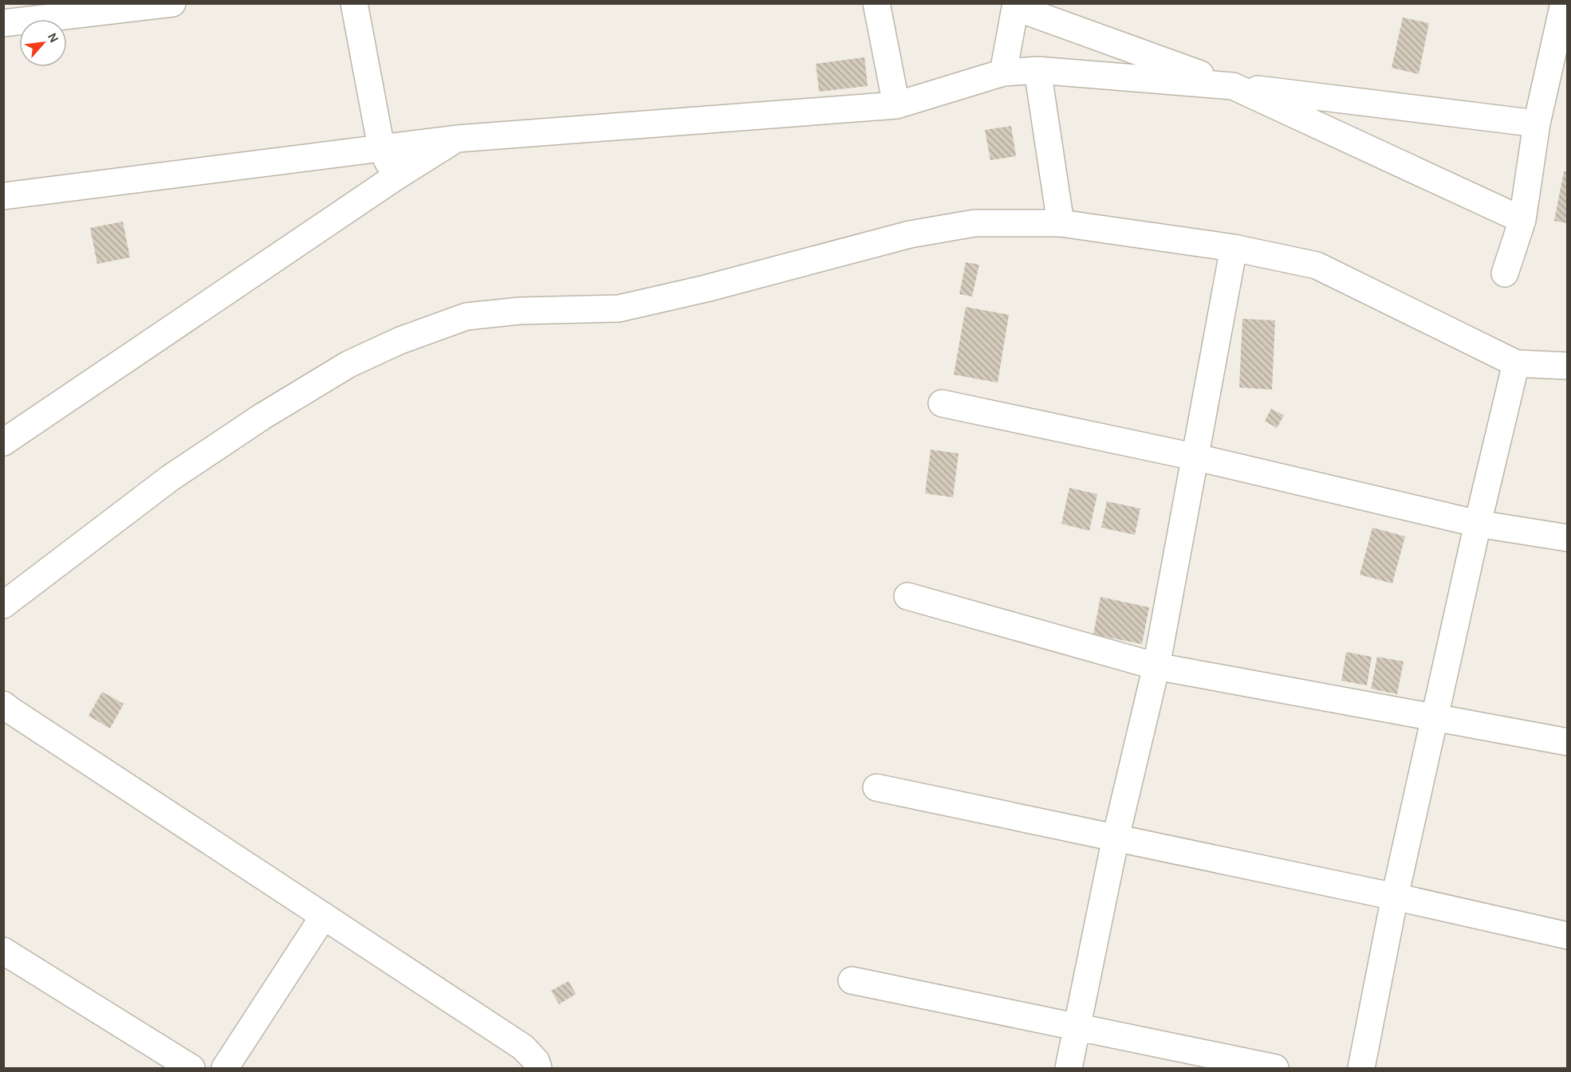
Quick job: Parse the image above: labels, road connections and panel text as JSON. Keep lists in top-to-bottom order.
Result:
{
  "north": "top right"
}
